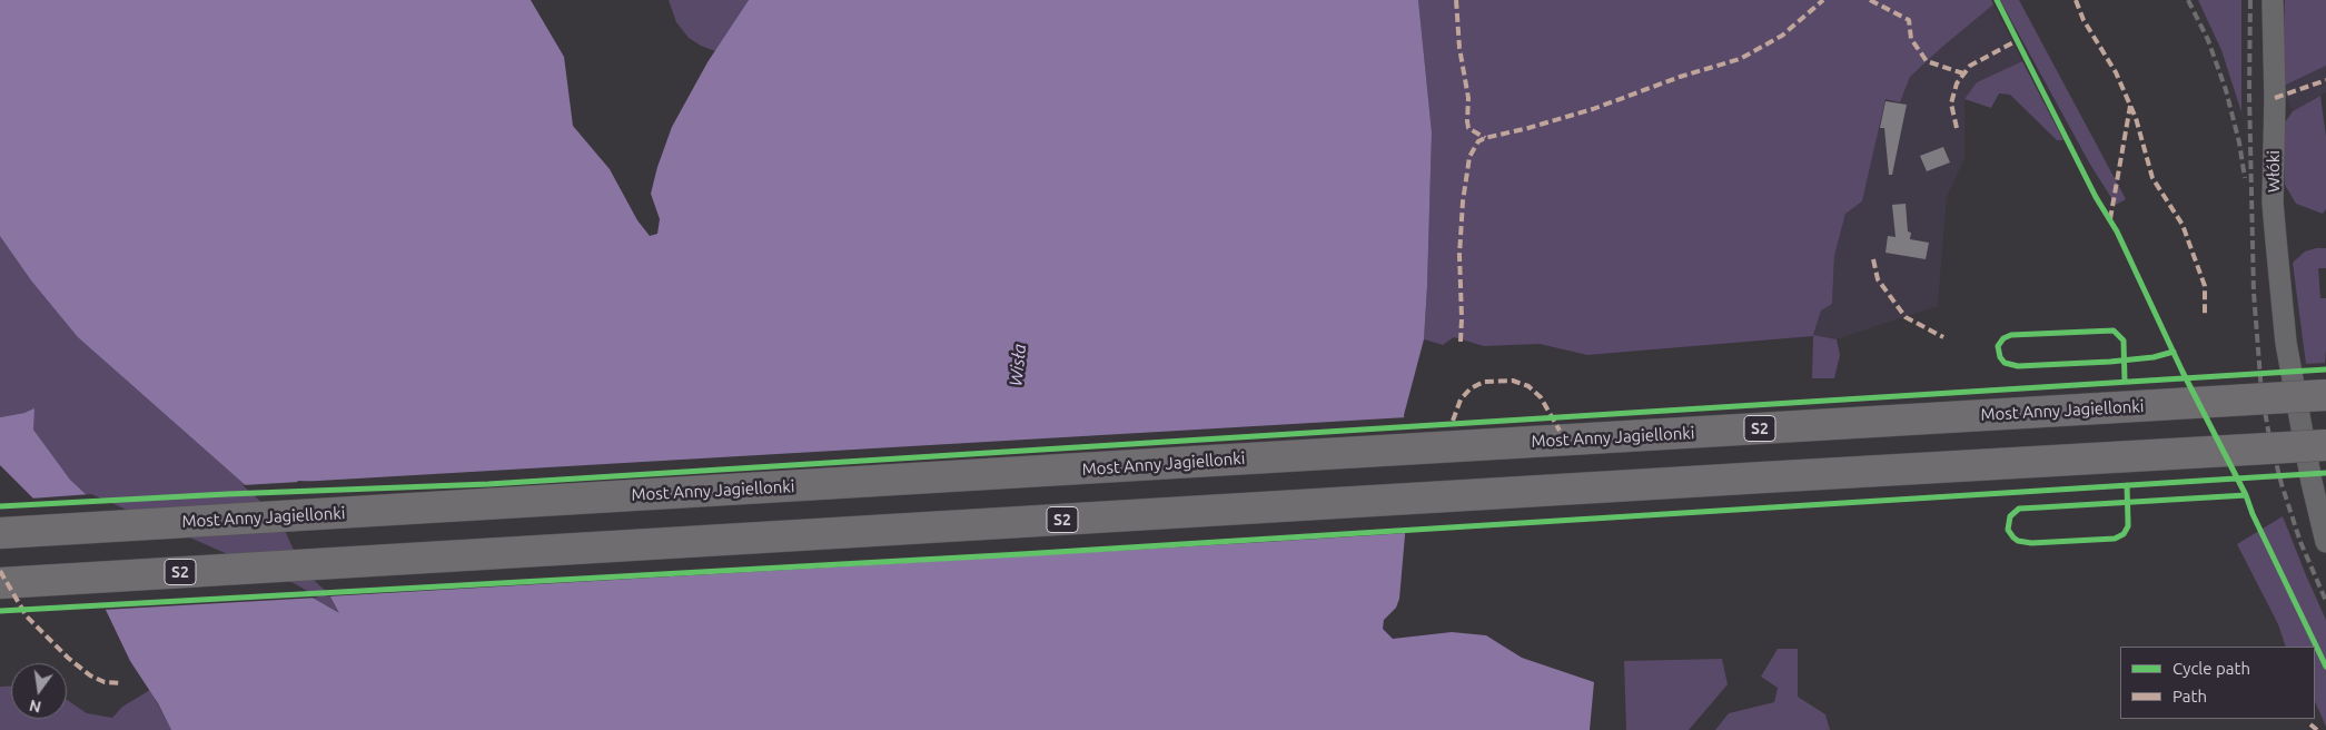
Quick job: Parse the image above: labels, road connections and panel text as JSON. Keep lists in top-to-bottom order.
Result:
{
  "streets": {
    "highway": ["Most Anny Jagiellonki", "S2"],
    "street": ["Włóki"]
  },
  "water": ["Wisła"],
  "legend": ["Cycle path", "Path"],
  "north": "bottom"
}
